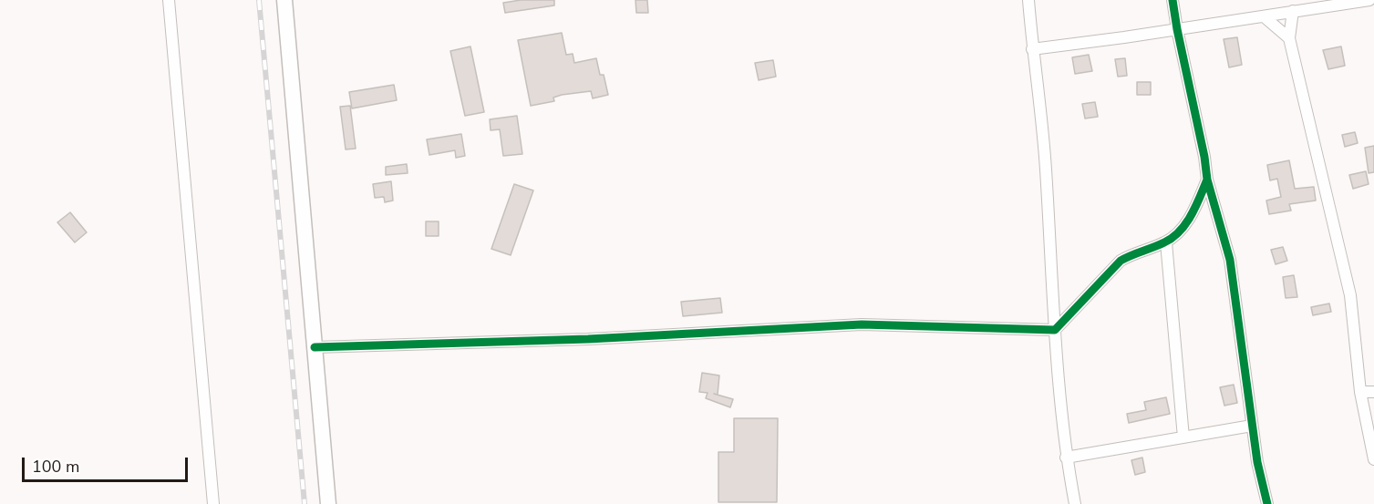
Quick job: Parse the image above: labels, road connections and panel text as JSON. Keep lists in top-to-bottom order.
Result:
{
  "scale_bar": "100 m"
}
